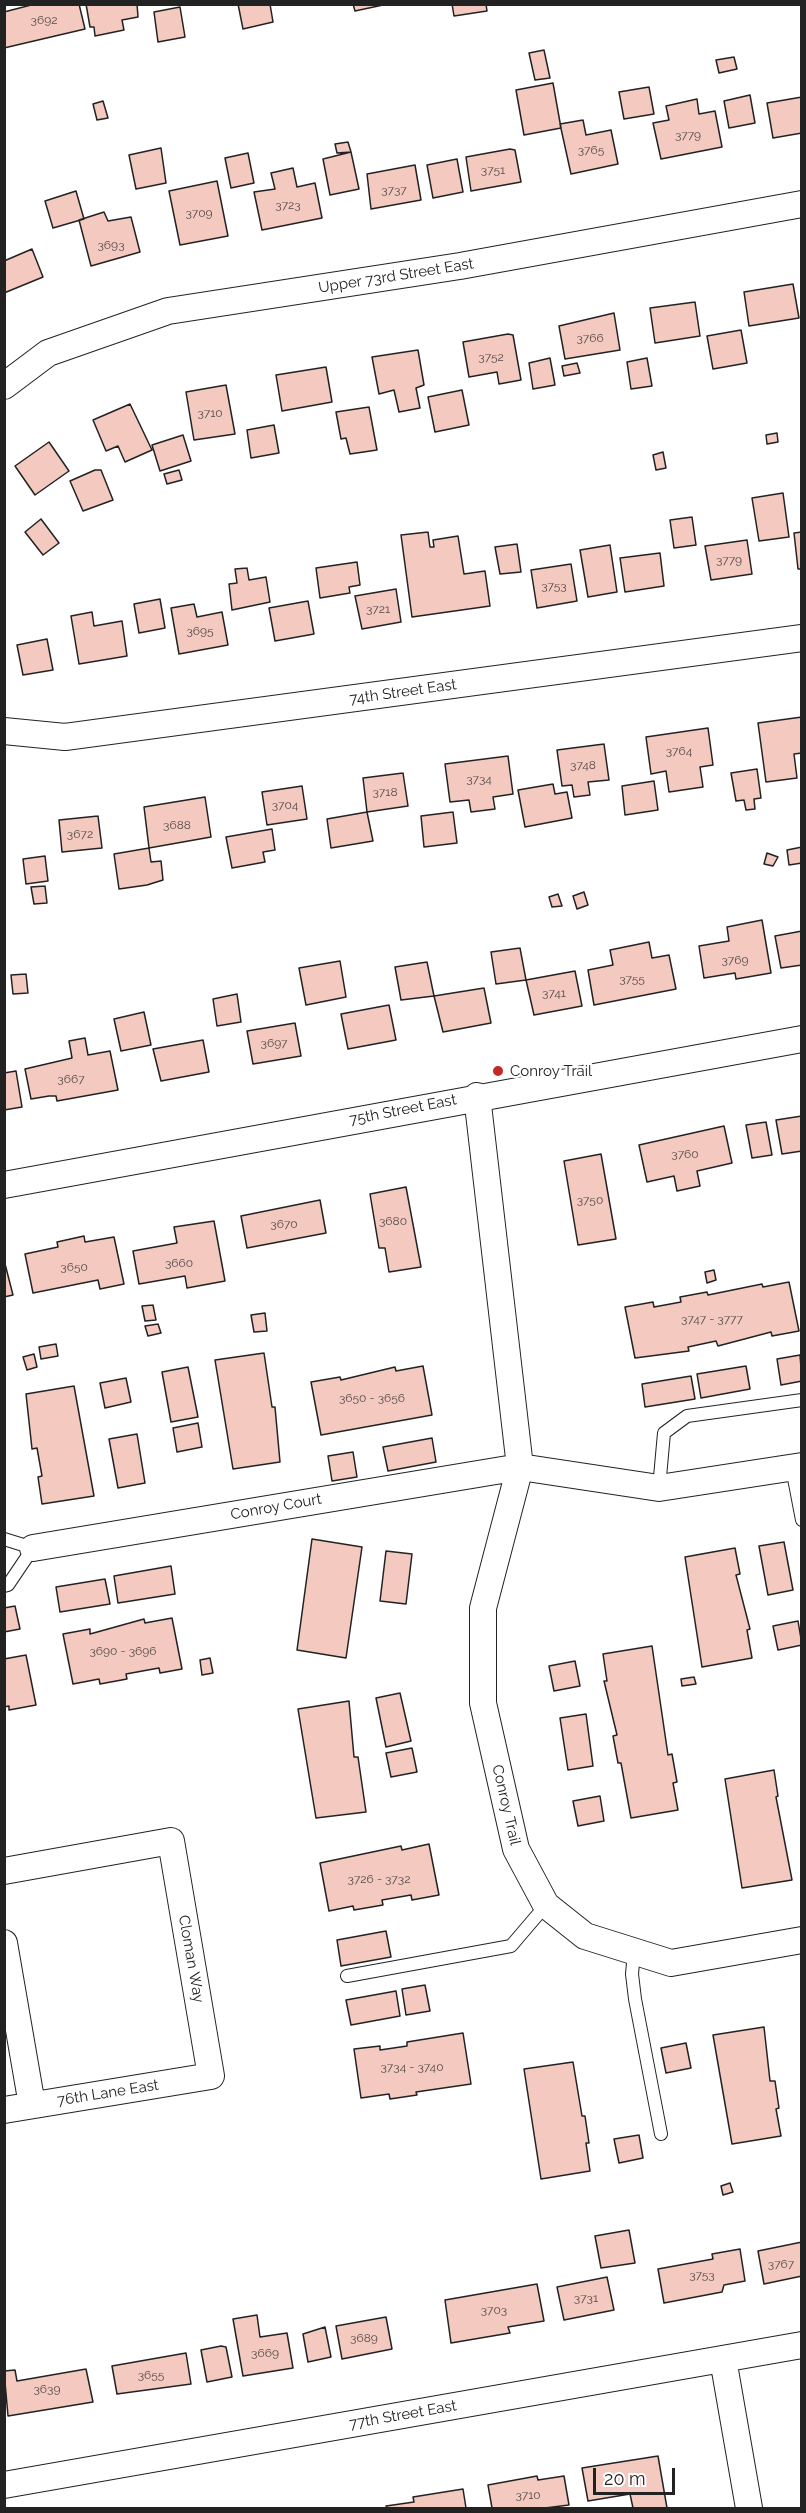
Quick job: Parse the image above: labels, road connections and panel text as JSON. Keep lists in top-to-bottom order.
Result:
{
  "streets": {
    "street": [
      "Upper 73rd Street East",
      "74th Street East",
      "75th Street East",
      "Conroy Court",
      "Conroy Trail",
      "Cloman Way",
      "76th Lane East",
      "77th Street East"
    ]
  },
  "crossings": [
    ["75th Street East", "Conroy Trail"],
    ["Conroy Court", "Conroy Trail"],
    ["Cloman Way", "76th Lane East"]
  ],
  "places": ["Conroy Trail"],
  "house_numbers": [
    "3692",
    "3779",
    "3765",
    "3751",
    "3737",
    "3723",
    "3709",
    "3693",
    "3766",
    "3752",
    "3710",
    "3779",
    "3753",
    "3721",
    "3695",
    "3764",
    "3748",
    "3734",
    "3718",
    "3704",
    "3688",
    "3672",
    "3769",
    "3755",
    "3741",
    "3697",
    "3667",
    "3760",
    "3750",
    "3680",
    "3670",
    "3660",
    "3650",
    "3747 - 3777",
    "3650 - 3656",
    "3690 - 3696",
    "3726 - 3732",
    "3734 - 3740",
    "3767",
    "3753",
    "3731",
    "3703",
    "3689",
    "3669",
    "3655",
    "3639",
    "3710"
  ],
  "scale_bar": "20 m"
}
